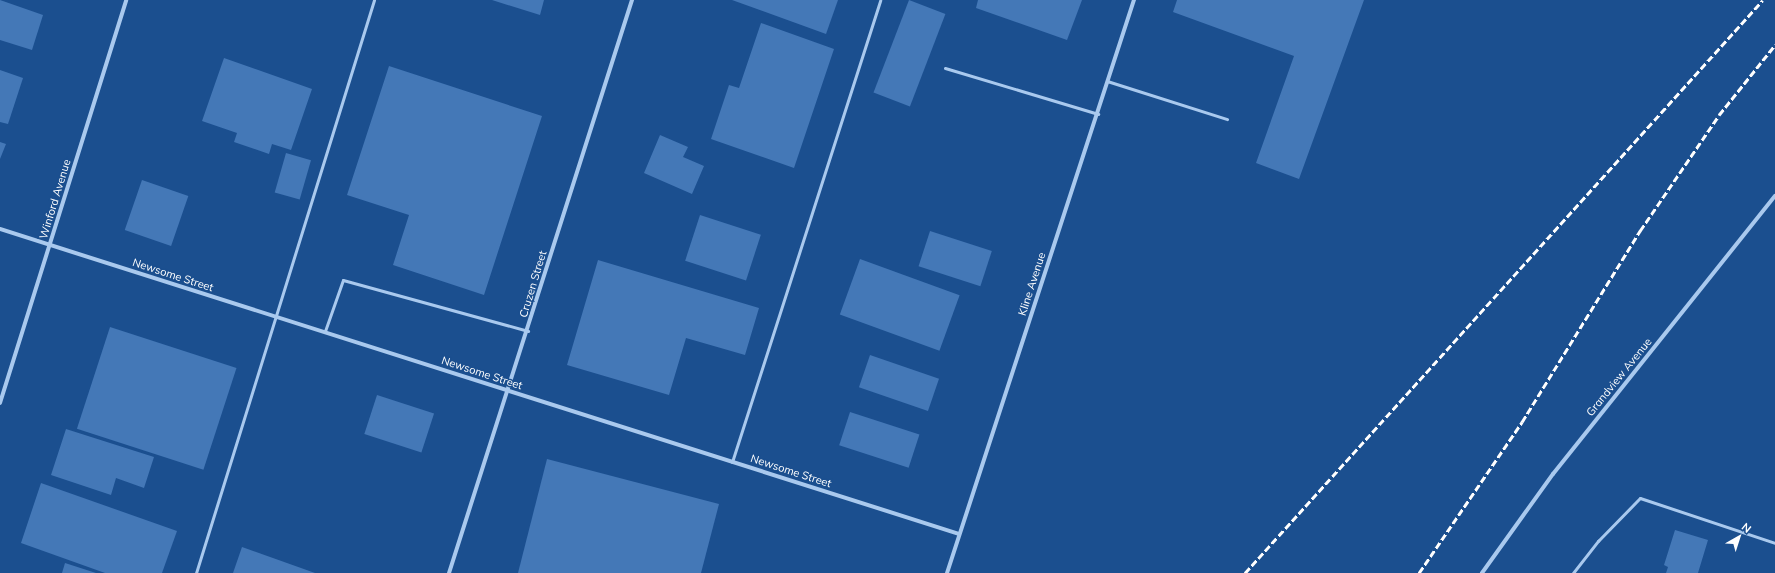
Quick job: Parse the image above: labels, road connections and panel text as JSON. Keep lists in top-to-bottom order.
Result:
{
  "streets": {
    "street": [
      "Winford Avenue",
      "Newsome Street",
      "Cruzen Street",
      "Kline Avenue",
      "Grandview Avenue"
    ]
  },
  "crossings": [
    ["Winford Avenue", "Newsome Street"],
    ["Newsome Street", "Cruzen Street"],
    ["Newsome Street", "Kline Avenue"]
  ],
  "north": "top right"
}
